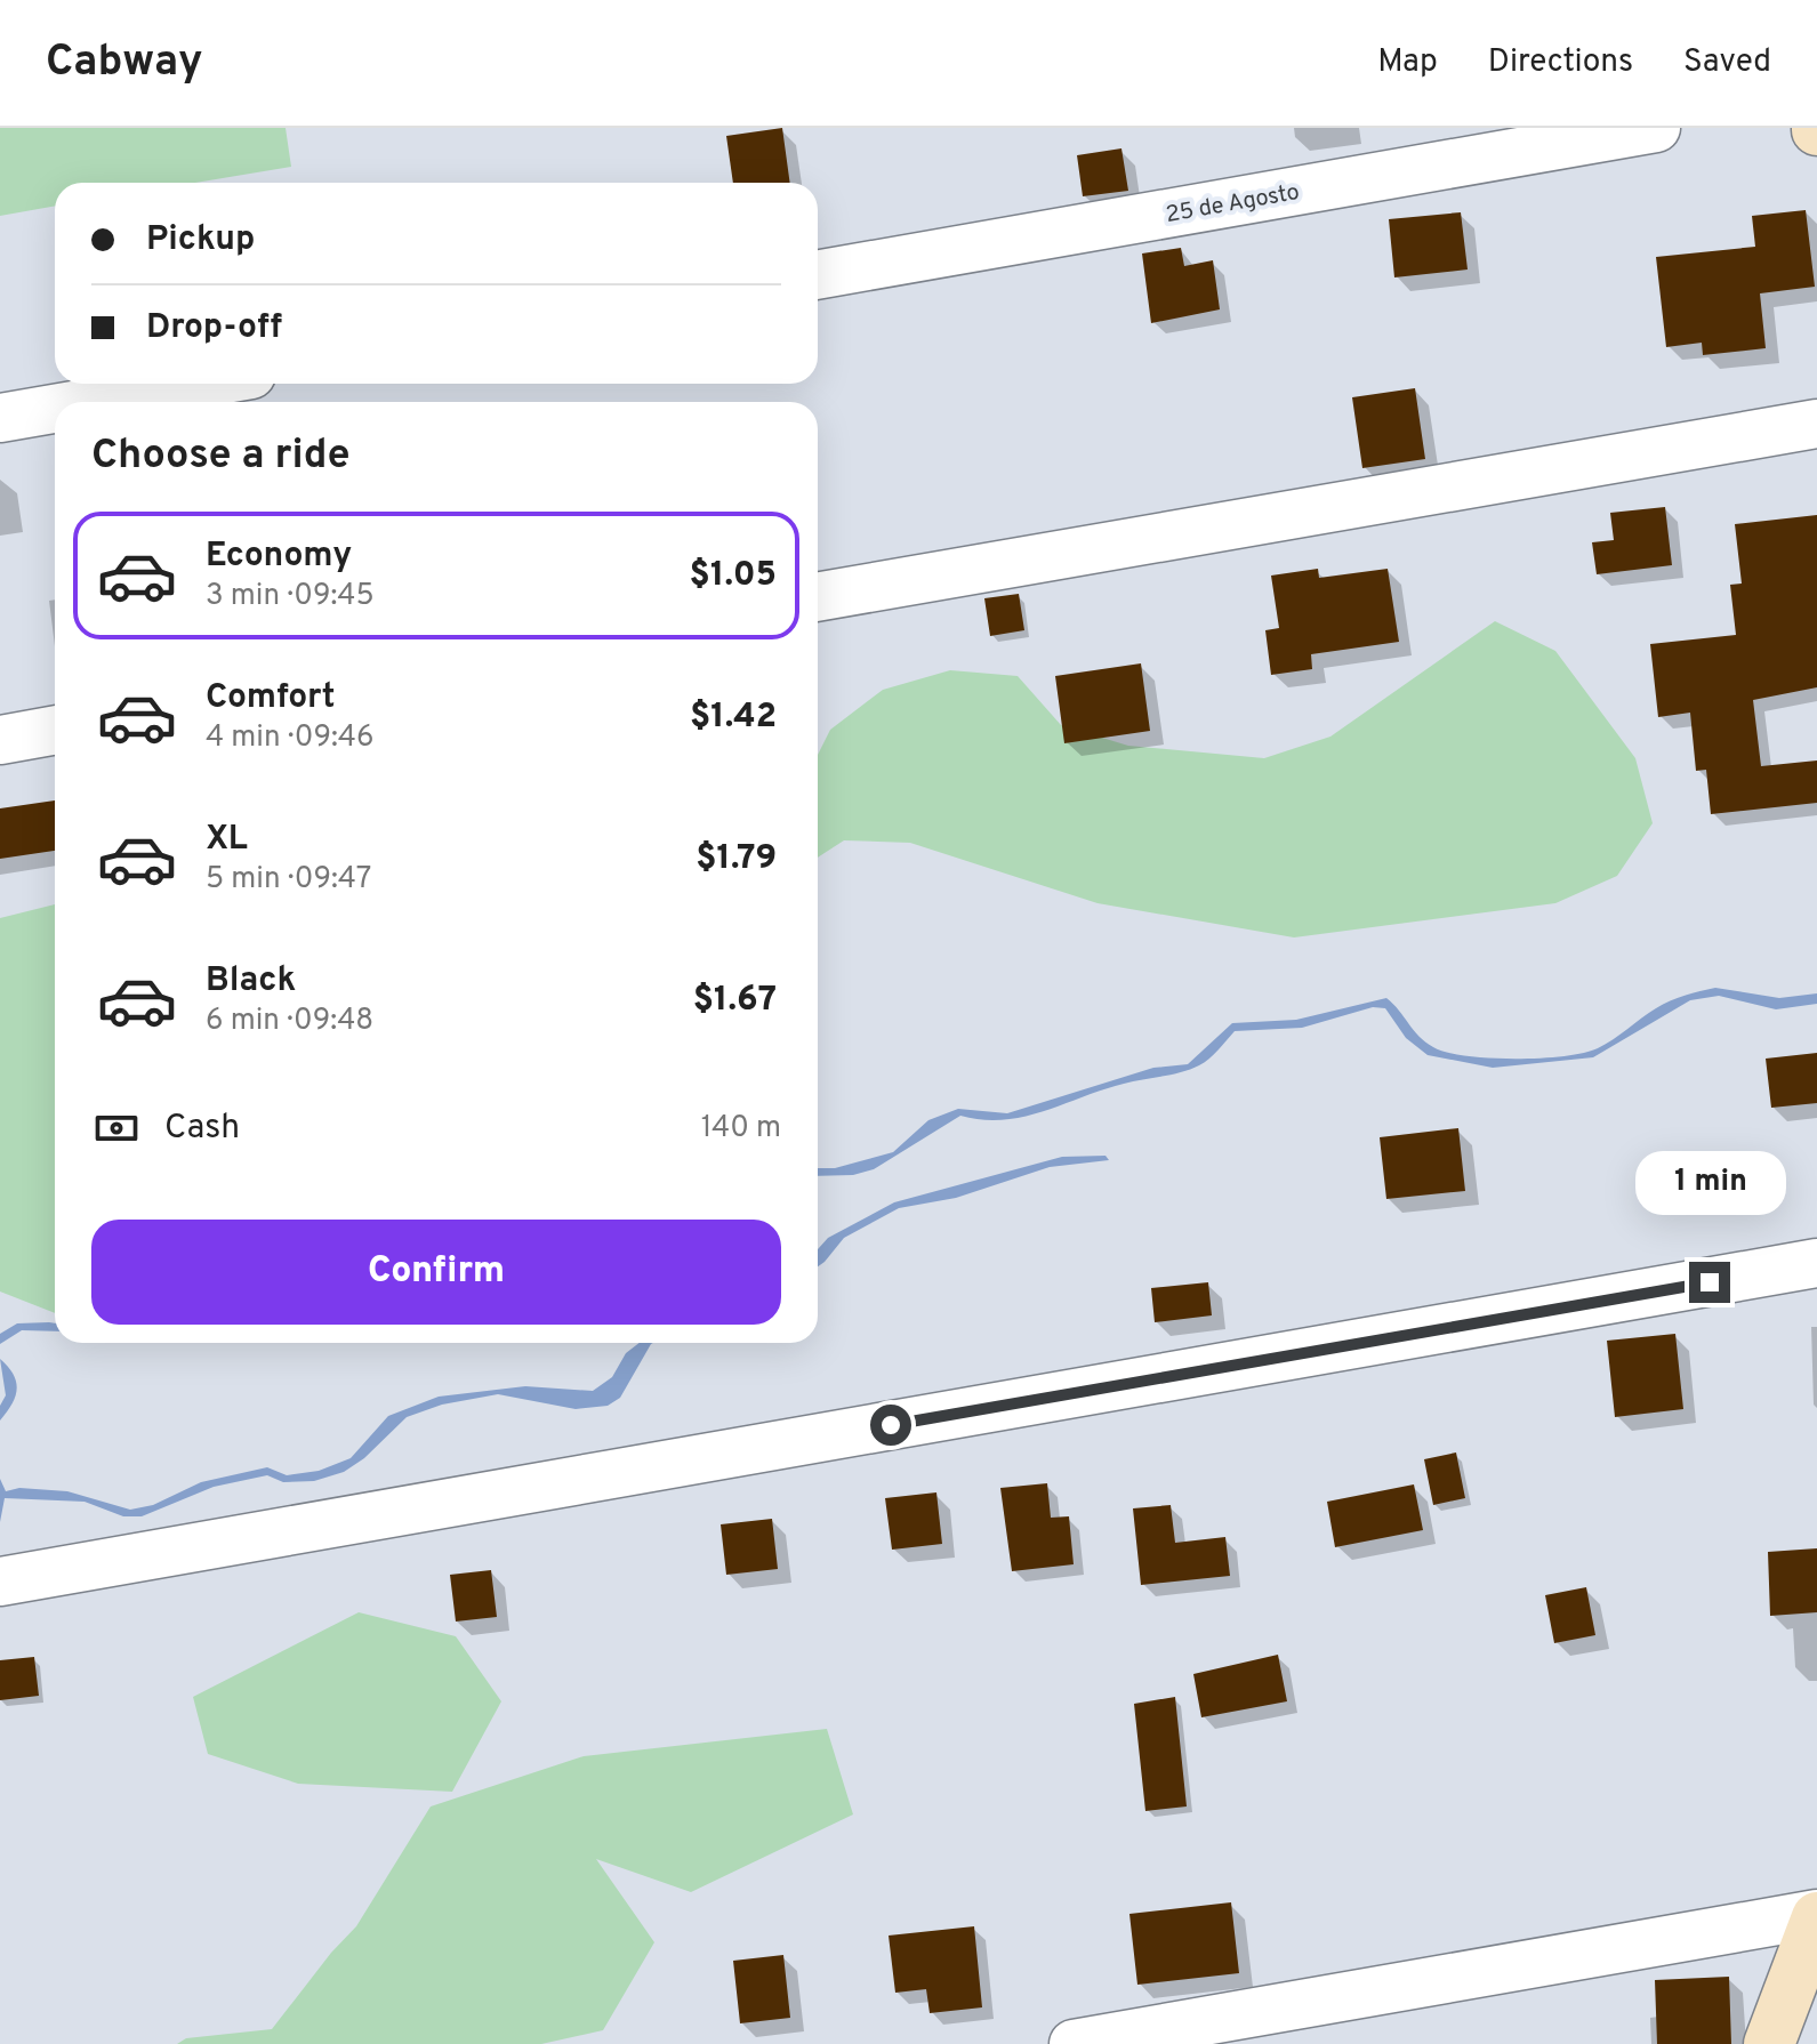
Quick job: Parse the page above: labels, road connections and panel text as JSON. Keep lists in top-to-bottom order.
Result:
{
  "streets": {
    "street": ["25 de Agosto"]
  },
  "page": {
    "header": "Cabway",
    "nav": ["Map", "Directions", "Saved"],
    "banner": ["Pickup", "Drop-off"],
    "heading": "Choose a ride",
    "list": [
      {
        "name": "Economy",
        "note": "3 min · 09:45",
        "value": "$1.05"
      },
      {
        "name": "Comfort",
        "note": "4 min · 09:46",
        "value": "$1.42"
      },
      {
        "name": "XL",
        "note": "5 min · 09:47",
        "value": "$1.79"
      },
      {
        "name": "Black",
        "note": "6 min · 09:48",
        "value": "$1.67"
      }
    ],
    "pay": ["Cash", "140 m"],
    "bubble": "1 min",
    "buttons": "Confirm"
  }
}
